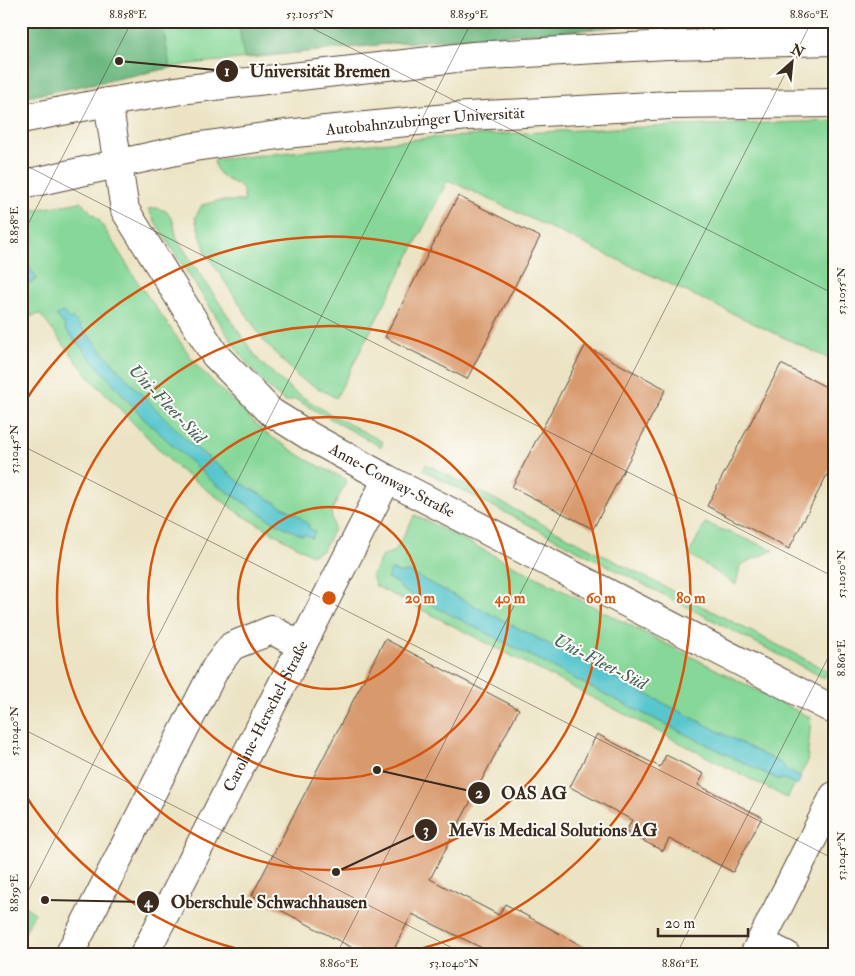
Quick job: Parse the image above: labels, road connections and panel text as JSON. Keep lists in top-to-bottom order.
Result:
{
  "streets": {
    "street": ["Autobahnzubringer Universität", "Anne-Conway-Straße", "Caroline-Herschel-Straße"]
  },
  "crossings": [
    ["Autobahnzubringer Universität", "Anne-Conway-Straße"],
    ["Anne-Conway-Straße", "Caroline-Herschel-Straße"]
  ],
  "water": ["Uni-Fleet-Süd"],
  "places": [
    "Universität Bremen",
    "OAS AG",
    "MeVis Medical Solutions AG",
    "Oberschule Schwachhausen"
  ],
  "scale_bar": "20 m",
  "north": "top right",
  "coordinates": [
    "8.858°E",
    "53.1055°N",
    "8.859°E",
    "8.860°E",
    "53.1045°N",
    "53.1050°N",
    "8.861°E",
    "53.1040°N"
  ],
  "rings": [
    "20 m",
    "40 m",
    "60 m",
    "80 m"
  ]
}
